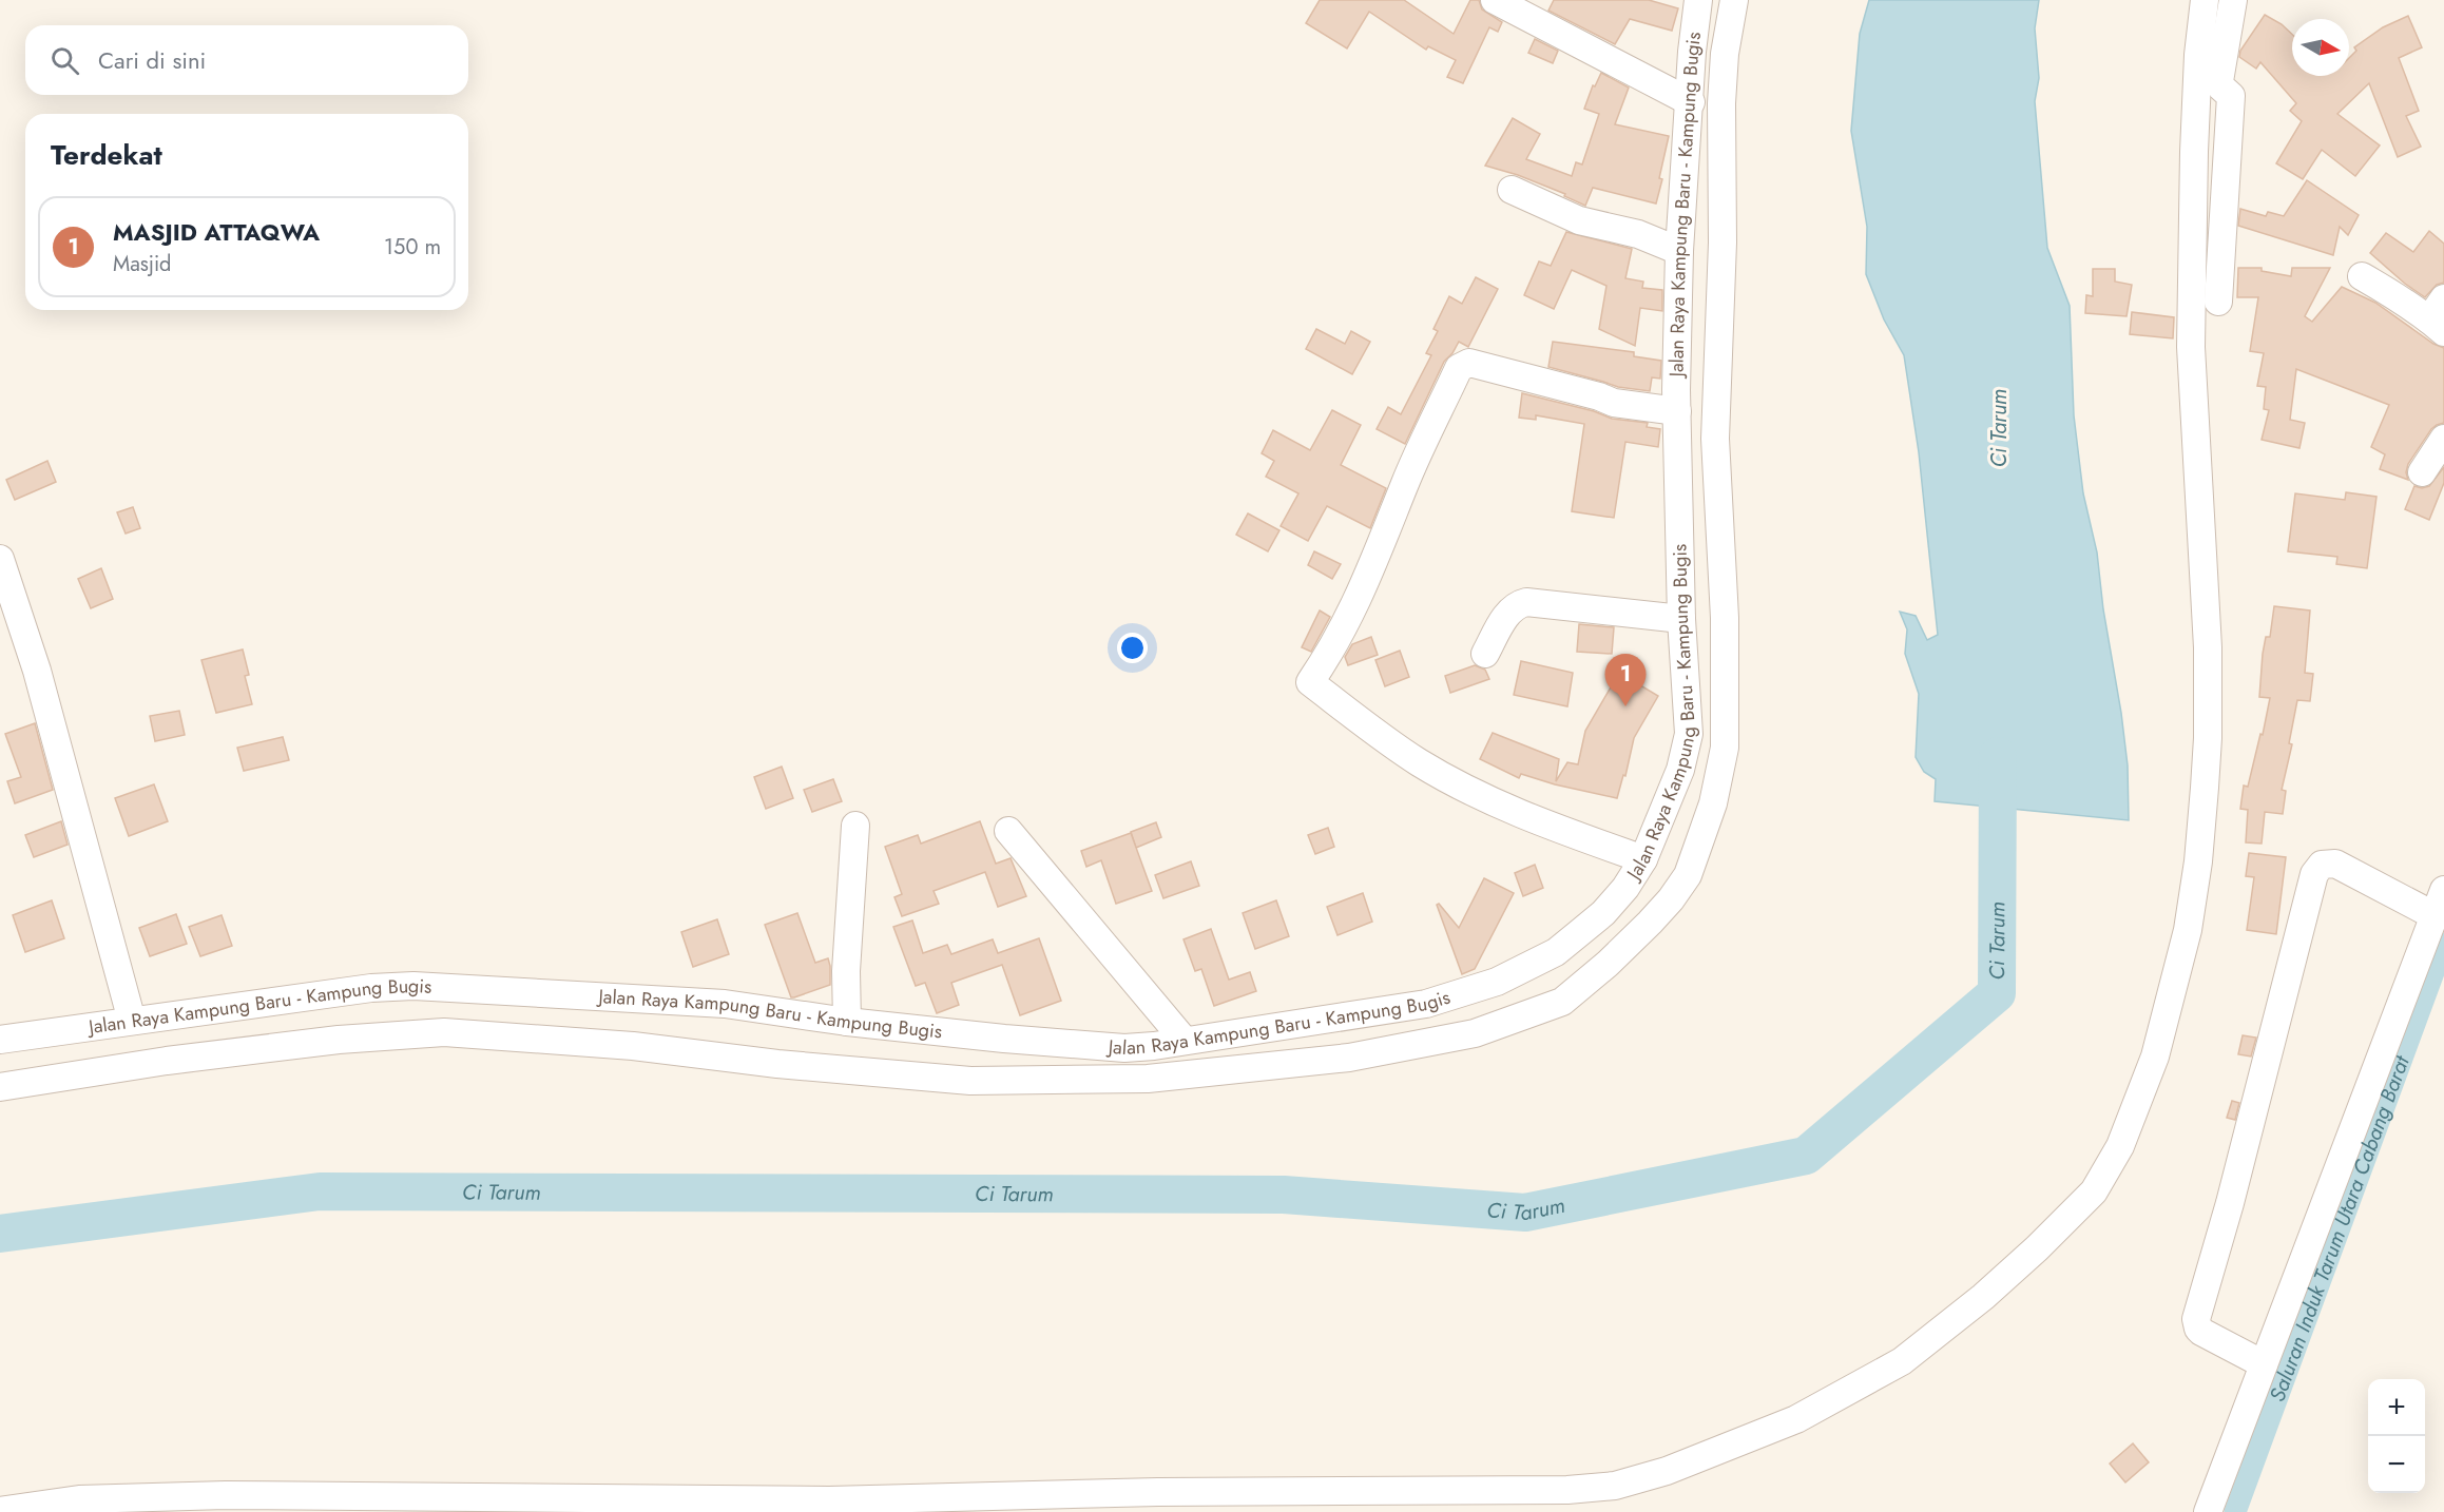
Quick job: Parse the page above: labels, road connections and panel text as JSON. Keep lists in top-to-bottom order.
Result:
{
  "streets": {
    "street": ["Jalan Raya Kampung Baru - Kampung Bugis"]
  },
  "water": ["Ci Tarum", "Saluran Induk Tarum Utara Cabang Barat"],
  "north": "right",
  "page": {
    "search": "Cari di sini",
    "heading": "Terdekat",
    "list": [
      {
        "mark": "1",
        "name": "MASJID ATTAQWA",
        "note": "Masjid",
        "value": "150 m"
      }
    ],
    "pins": "1",
    "map_buttons": ["+", "−"]
  }
}
